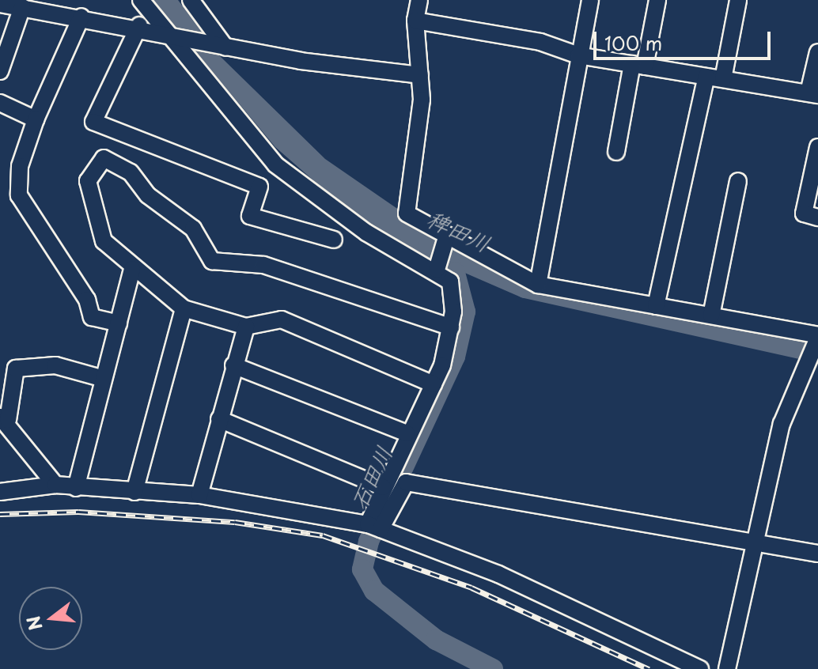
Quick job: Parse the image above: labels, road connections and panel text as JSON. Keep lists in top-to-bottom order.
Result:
{
  "water": ["稗田川", "石田川"],
  "scale_bar": "100 m",
  "north": "left"
}
